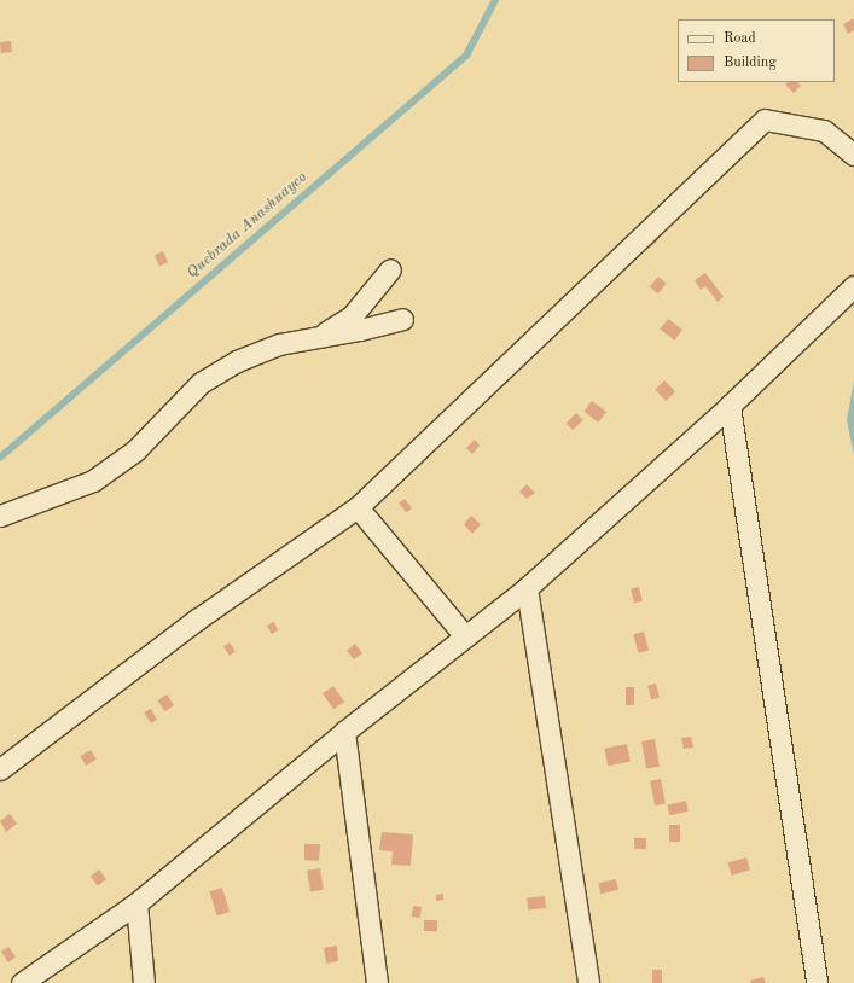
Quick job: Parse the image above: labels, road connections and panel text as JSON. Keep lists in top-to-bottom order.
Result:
{
  "water": ["Quebrada Anashuayco"],
  "legend": ["Road", "Building"]
}
